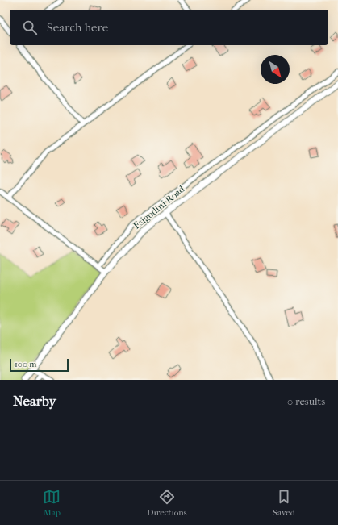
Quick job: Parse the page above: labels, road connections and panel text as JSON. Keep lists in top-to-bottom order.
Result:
{
  "streets": {
    "main road": ["Esigodini Road"]
  },
  "scale_bar": "100 m",
  "north": "bottom right",
  "page": {
    "search": "Search here",
    "scale": "100 m",
    "heading": ["Nearby", "0 results"],
    "nav": ["Map", "Directions", "Saved"]
  }
}
